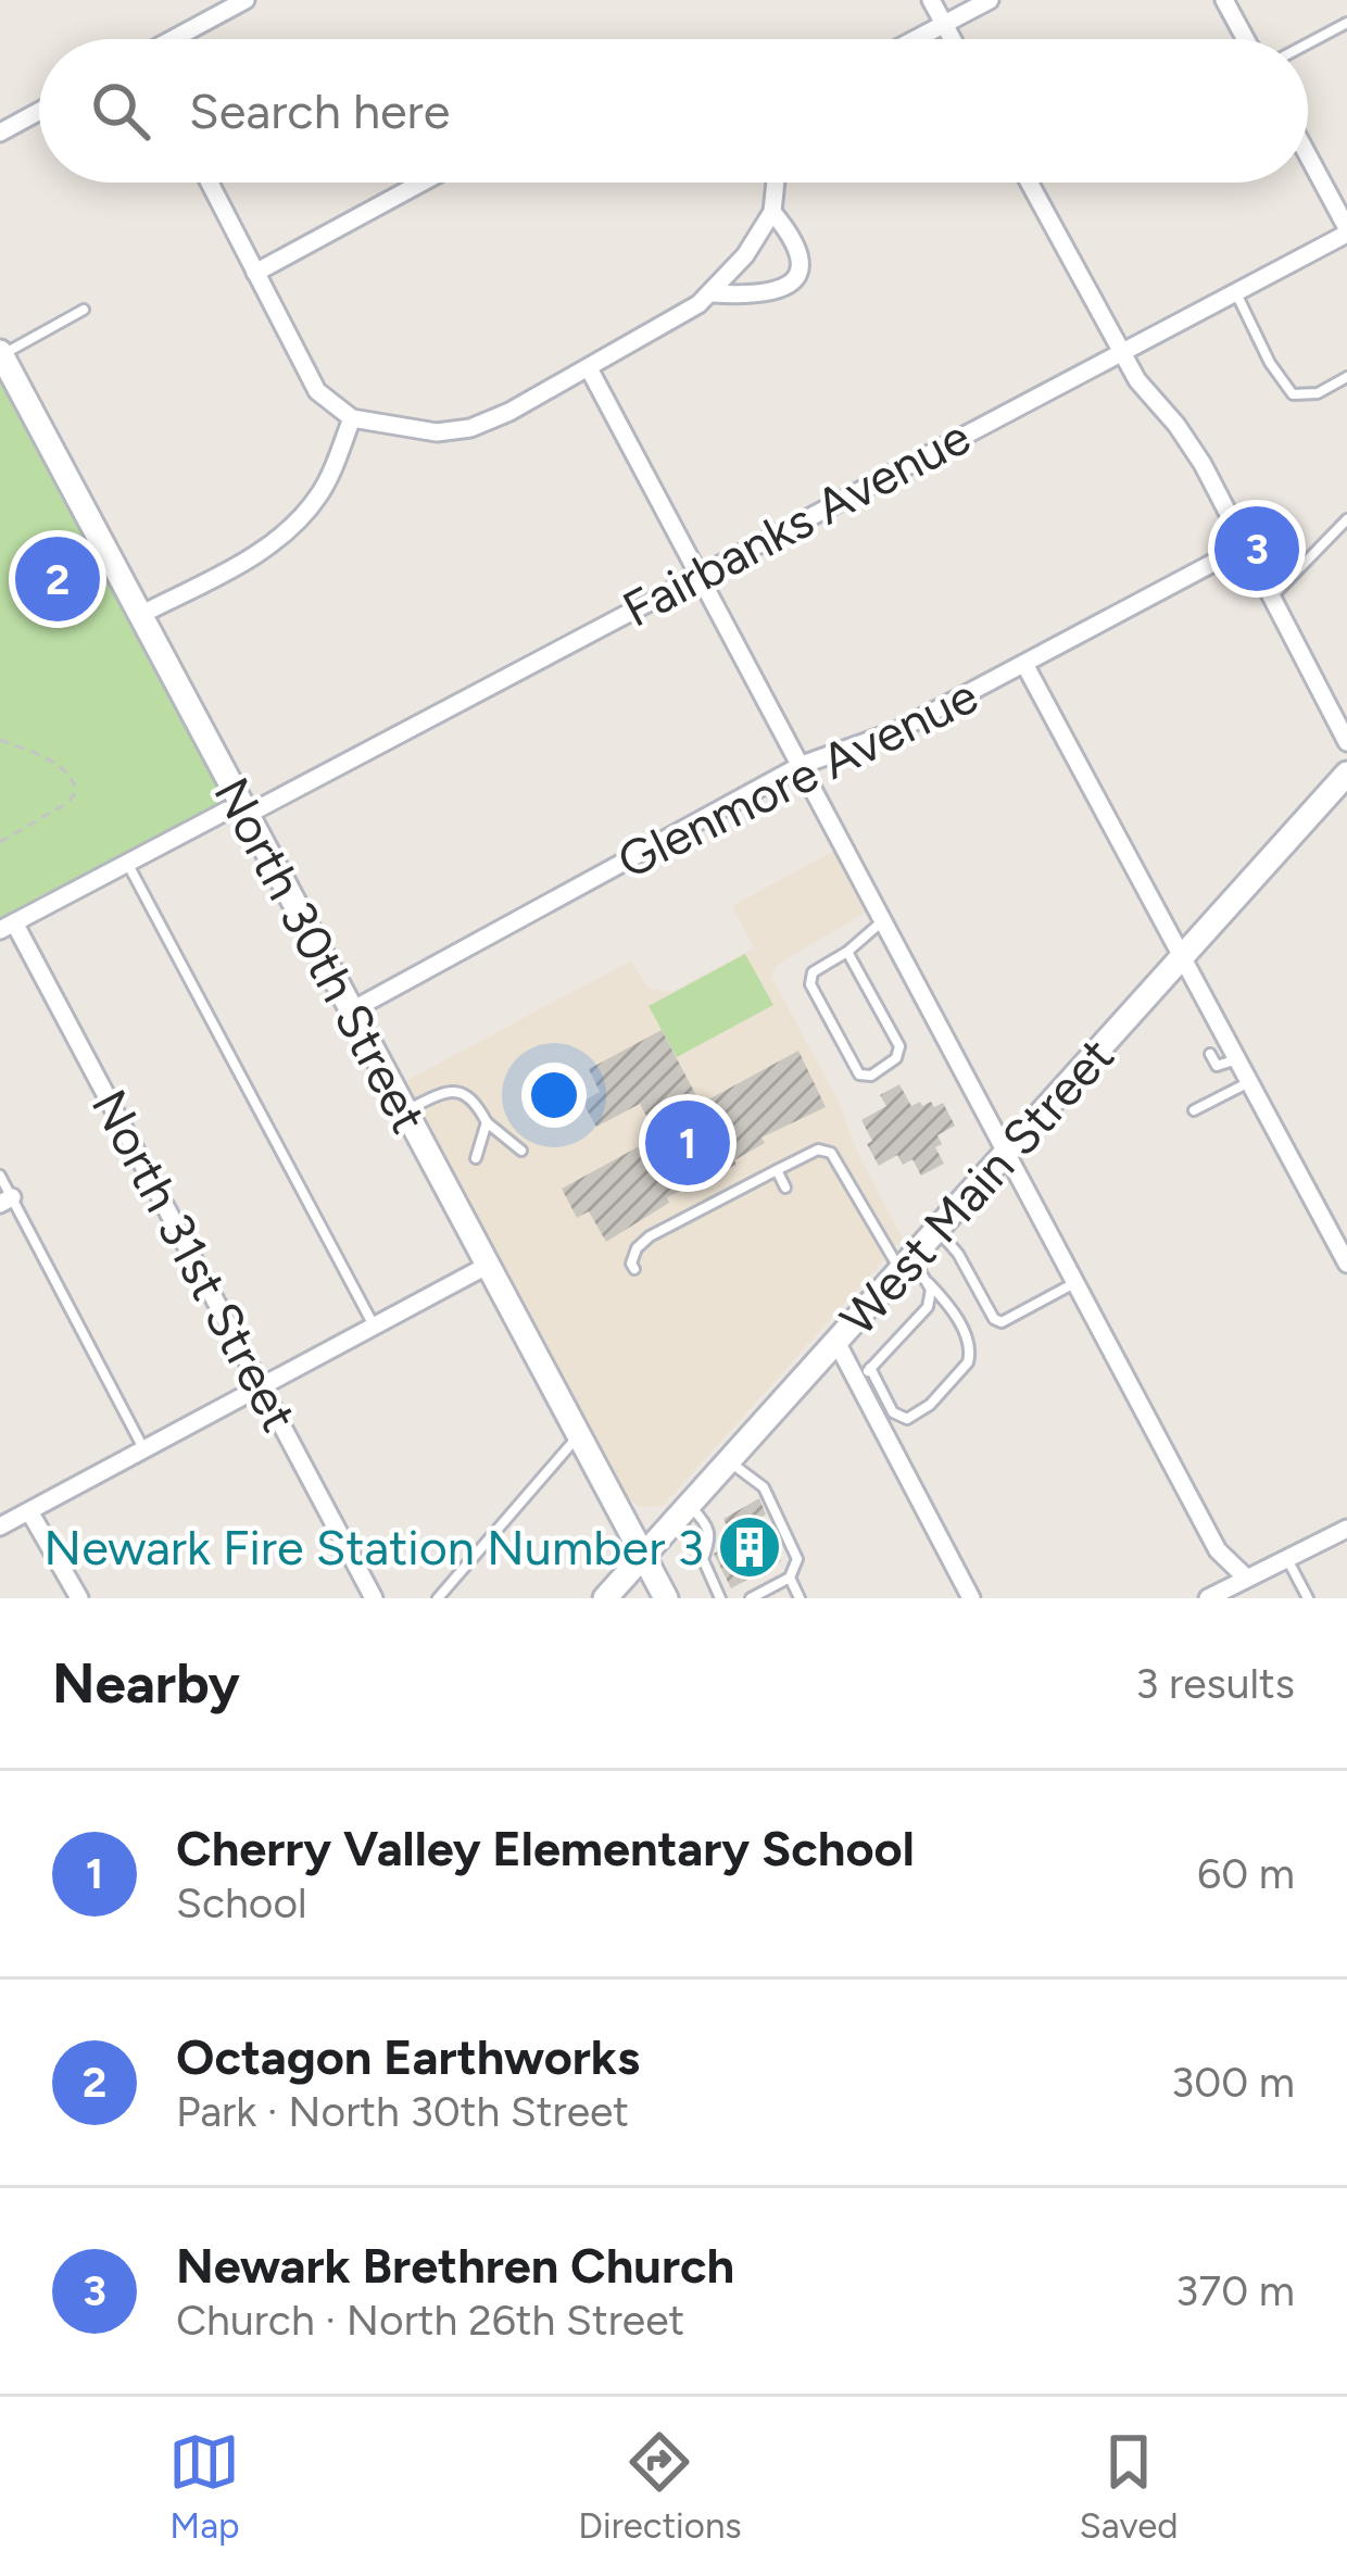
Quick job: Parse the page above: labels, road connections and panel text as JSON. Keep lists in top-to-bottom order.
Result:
{
  "streets": {
    "street": [
      "Fairbanks Avenue",
      "Glenmore Avenue",
      "North 30th Street",
      "West Main Street",
      "North 31st Street"
    ]
  },
  "crossings": [
    ["Fairbanks Avenue", "North 30th Street"],
    ["Fairbanks Avenue", "North 31st Street"],
    ["Glenmore Avenue", "North 30th Street"],
    ["North 30th Street", "West Main Street"]
  ],
  "places": {
    "building": ["Newark Fire Station Number 3"]
  },
  "page": {
    "search": "Search here",
    "pins": ["3", "2", "1"],
    "heading": ["Nearby", "3 results"],
    "list": [
      {
        "mark": "1",
        "name": "Cherry Valley Elementary School",
        "note": "School",
        "value": "60 m"
      },
      {
        "mark": "2",
        "name": "Octagon Earthworks",
        "note": "Park · North 30th Street",
        "value": "300 m"
      },
      {
        "mark": "3",
        "name": "Newark Brethren Church",
        "note": "Church · North 26th Street",
        "value": "370 m"
      }
    ],
    "nav": ["Map", "Directions", "Saved"]
  }
}
